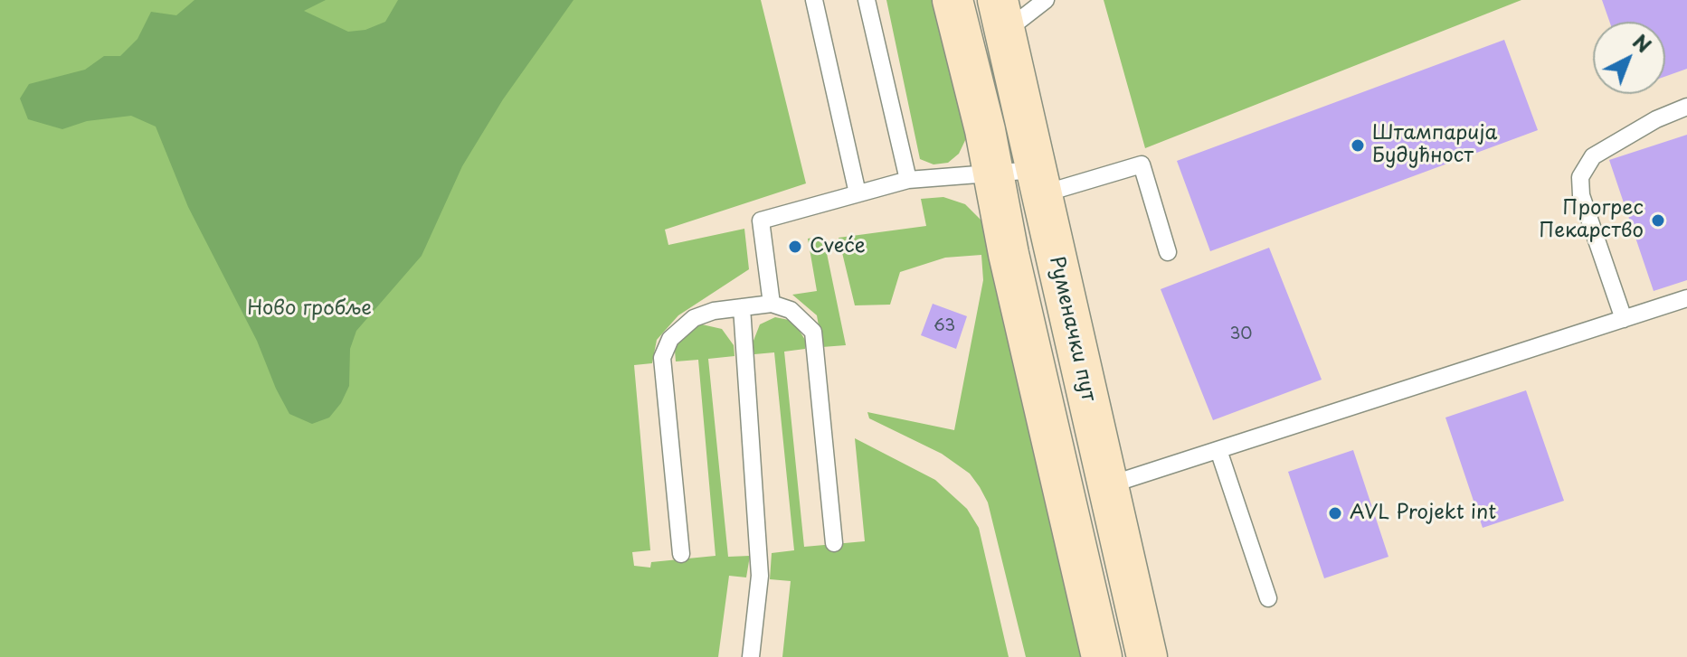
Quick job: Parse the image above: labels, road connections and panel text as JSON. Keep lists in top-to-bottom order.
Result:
{
  "streets": {
    "main road": ["Руменачки пут"]
  },
  "parks": ["Ново гробље"],
  "places": [
    "Штампарија Будућност",
    "Прогрес Пекарство",
    "Cveće",
    "AVL Projekt int"
  ],
  "house_numbers": ["63", "30"],
  "north": "top right"
}
